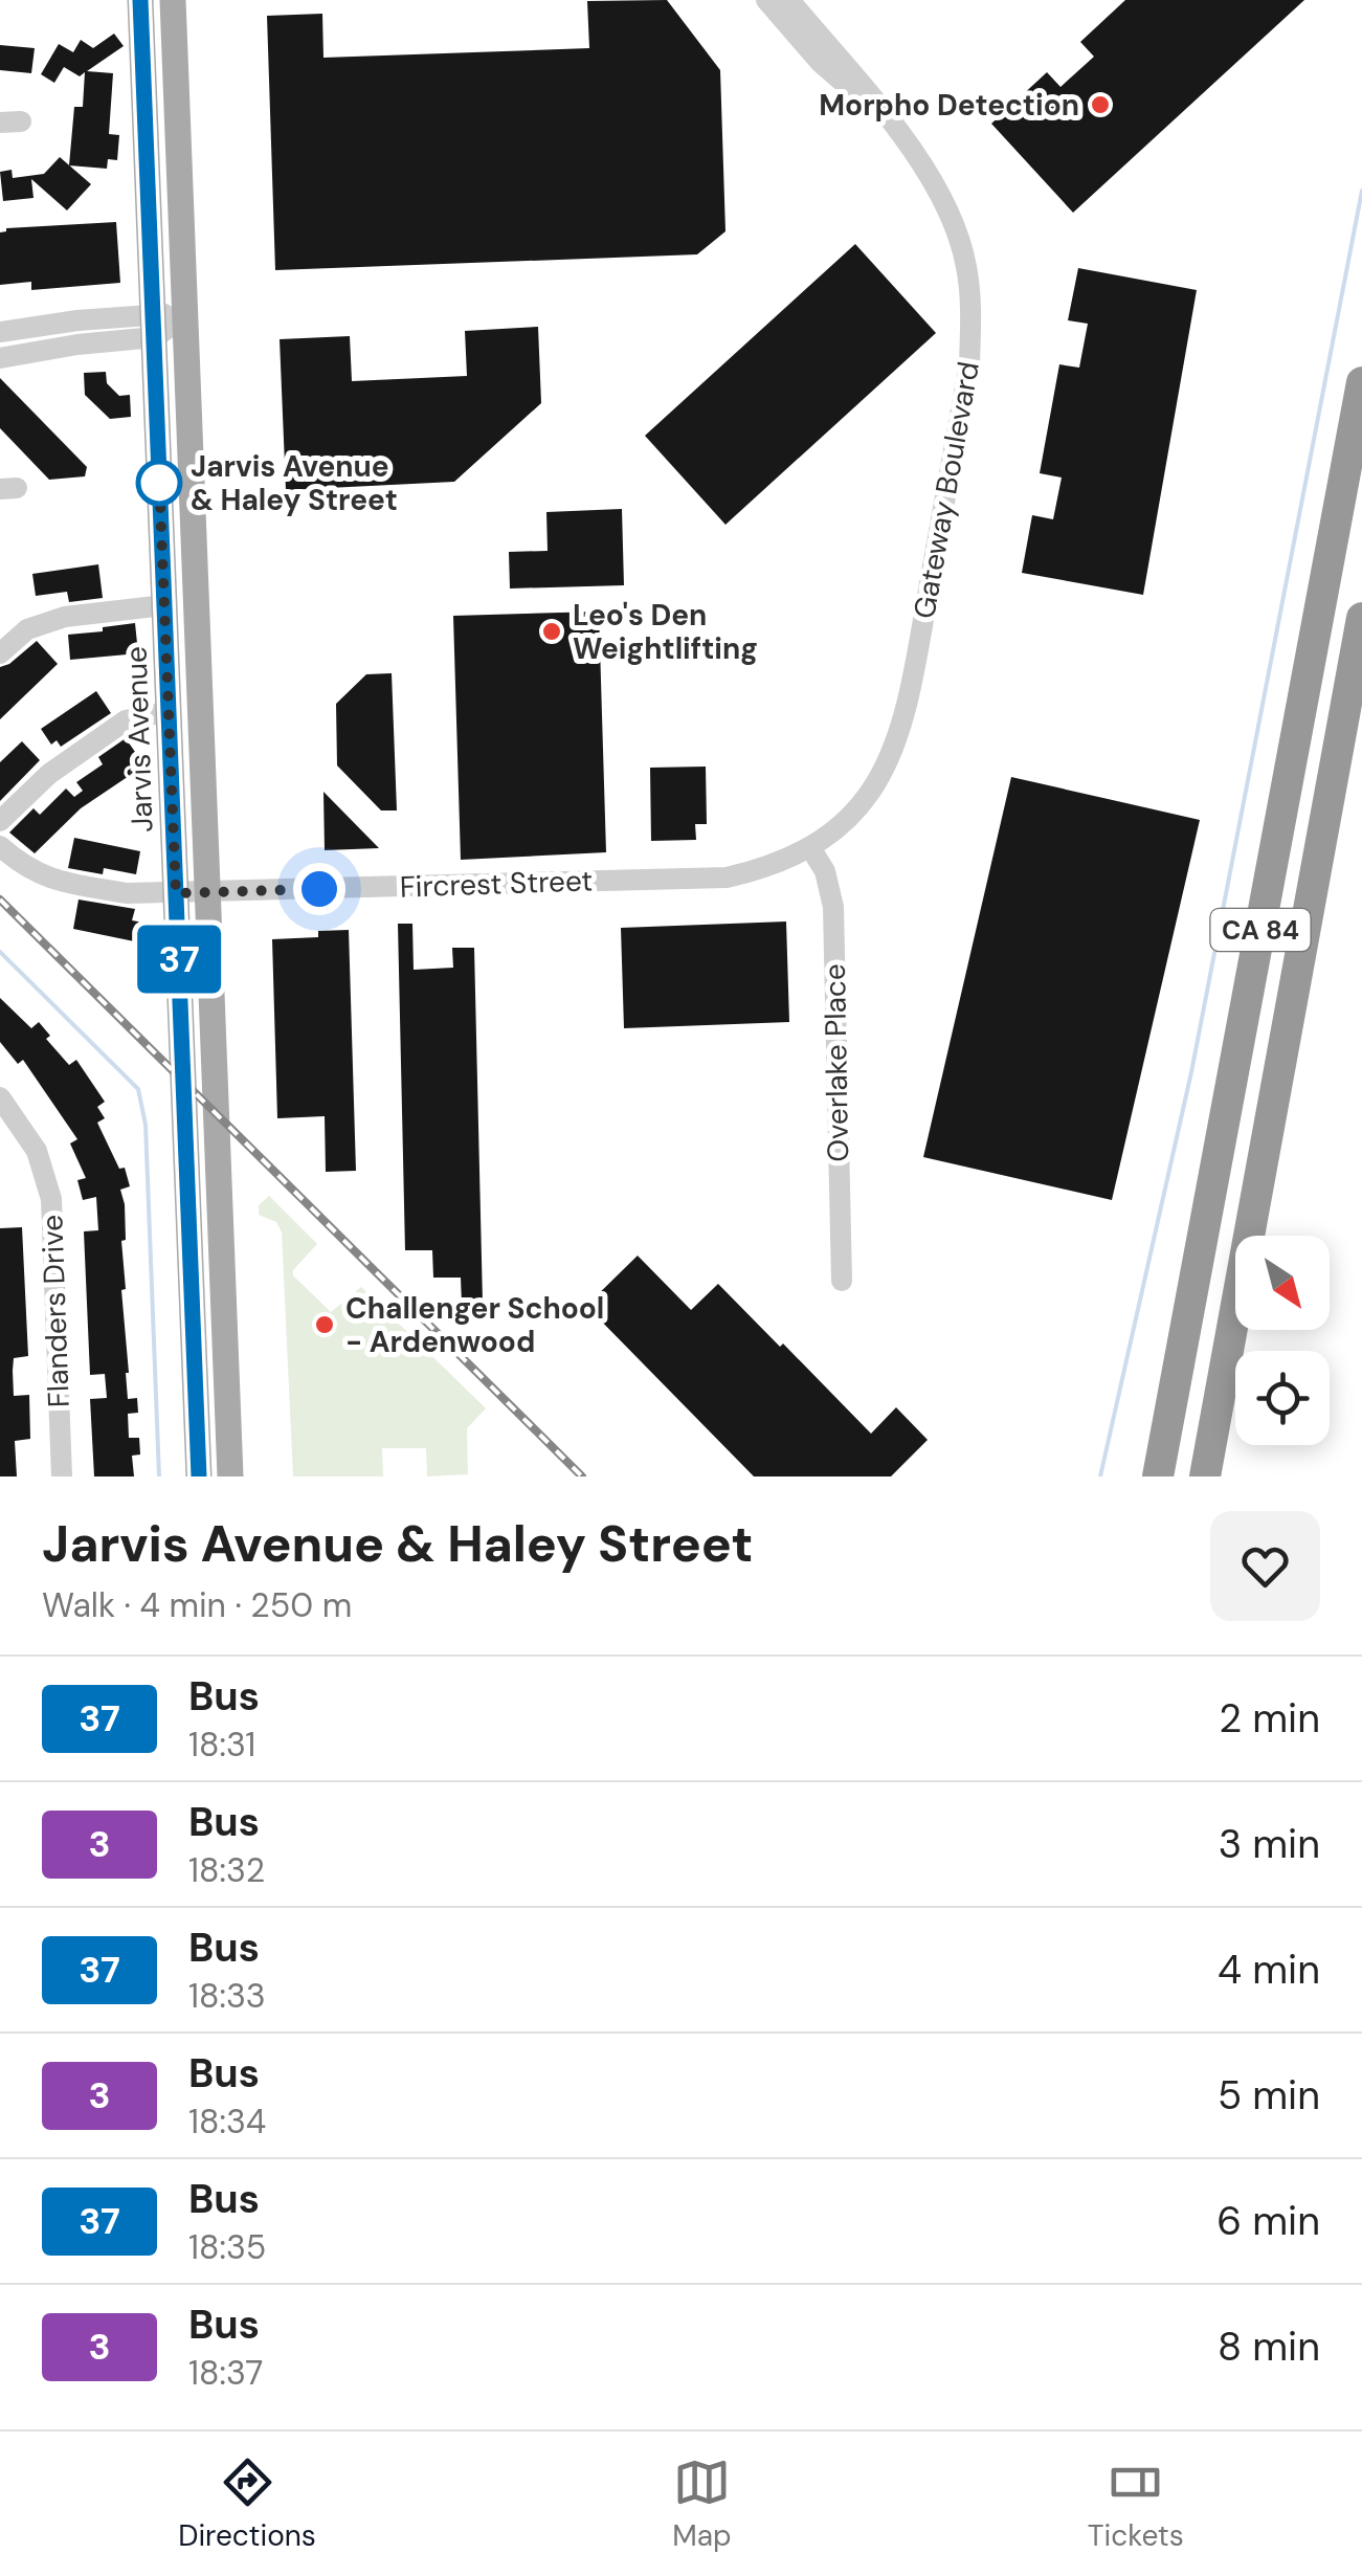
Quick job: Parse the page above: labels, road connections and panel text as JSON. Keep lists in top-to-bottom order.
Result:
{
  "streets": {
    "highway": ["CA 84"],
    "main road": ["Jarvis Avenue"],
    "street": [
      "Gateway Boulevard",
      "Fircrest Street",
      "Overlake Place",
      "Flanders Drive"
    ]
  },
  "crossings": [
    ["Gateway Boulevard", "Fircrest Street"],
    ["Gateway Boulevard", "Overlake Place"],
    ["Jarvis Avenue", "Fircrest Street"],
    ["Fircrest Street", "Overlake Place"]
  ],
  "places": [
    "Morpho Detection",
    "Jarvis Avenue & Haley Street",
    "Leo's Den Weightlifting",
    "Challenger School - Ardenwood"
  ],
  "lines": ["bus line 37"],
  "north": "bottom right",
  "page": {
    "on_map": "37",
    "heading": ["Jarvis Avenue & Haley Street", "Walk · 4 min · 250 m"],
    "list": [
      {
        "mark": "37",
        "name": "Bus",
        "note": "18:31",
        "value": "2 min"
      },
      {
        "mark": "3",
        "name": "Bus",
        "note": "18:32",
        "value": "3 min"
      },
      {
        "mark": "37",
        "name": "Bus",
        "note": "18:33",
        "value": "4 min"
      },
      {
        "mark": "3",
        "name": "Bus",
        "note": "18:34",
        "value": "5 min"
      },
      {
        "mark": "37",
        "name": "Bus",
        "note": "18:35",
        "value": "6 min"
      },
      {
        "mark": "3",
        "name": "Bus",
        "note": "18:37",
        "value": "8 min"
      }
    ],
    "tabs": ["Directions", "Map", "Tickets"]
  }
}
